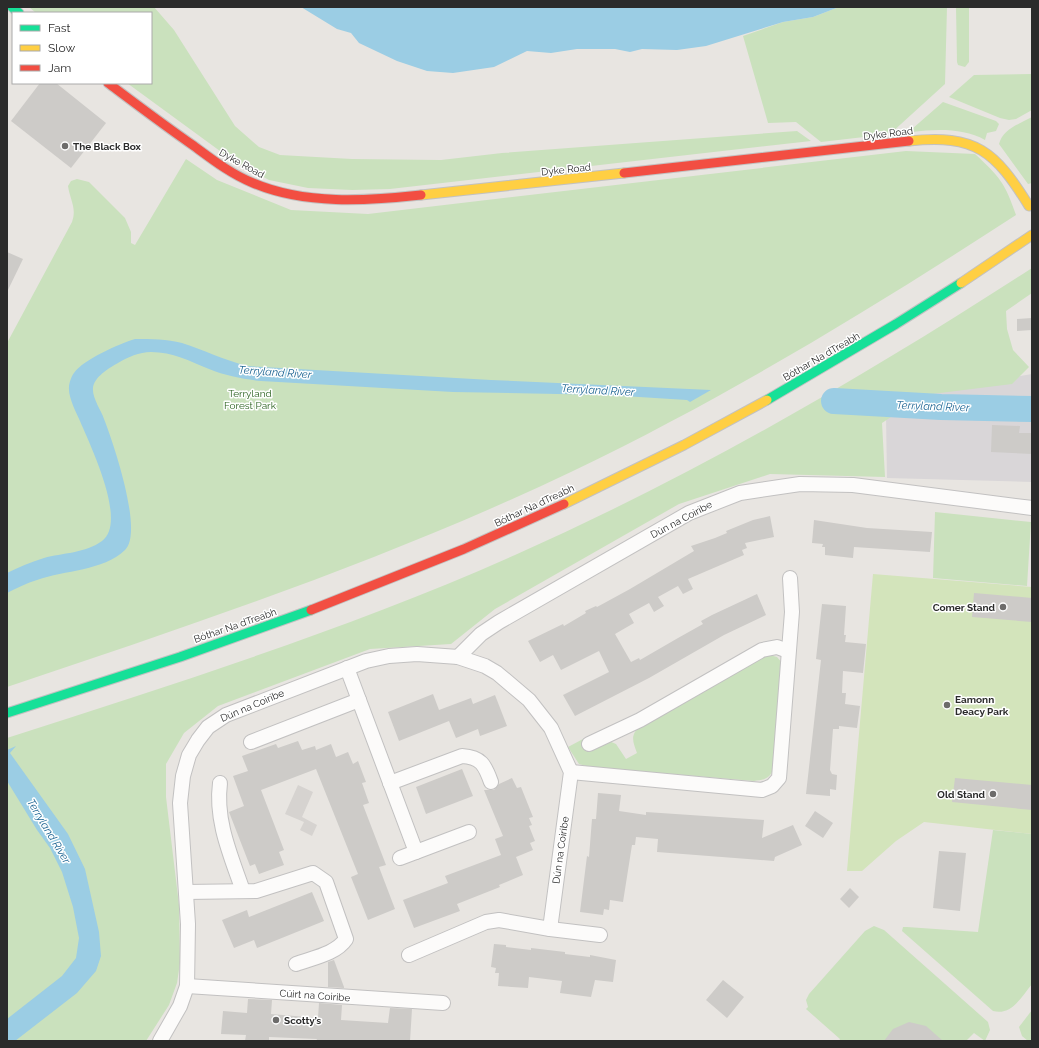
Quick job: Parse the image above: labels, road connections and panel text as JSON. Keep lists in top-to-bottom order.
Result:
{
  "streets": {
    "main road": ["Dyke Road", "Bóthar Na dTreabh"],
    "street": ["Dún na Coiribe", "Cúirt na Coiribe"]
  },
  "crossings": [
    ["Dún na Coiribe", "Cúirt na Coiribe"]
  ],
  "water": ["Terryland River"],
  "parks": ["Terryland Forest Park"],
  "places": [
    "The Black Box",
    "Comer Stand",
    "Eamonn Deacy Park",
    "Old Stand",
    "Scotty’s"
  ],
  "legend": ["Fast", "Slow", "Jam"]
}
